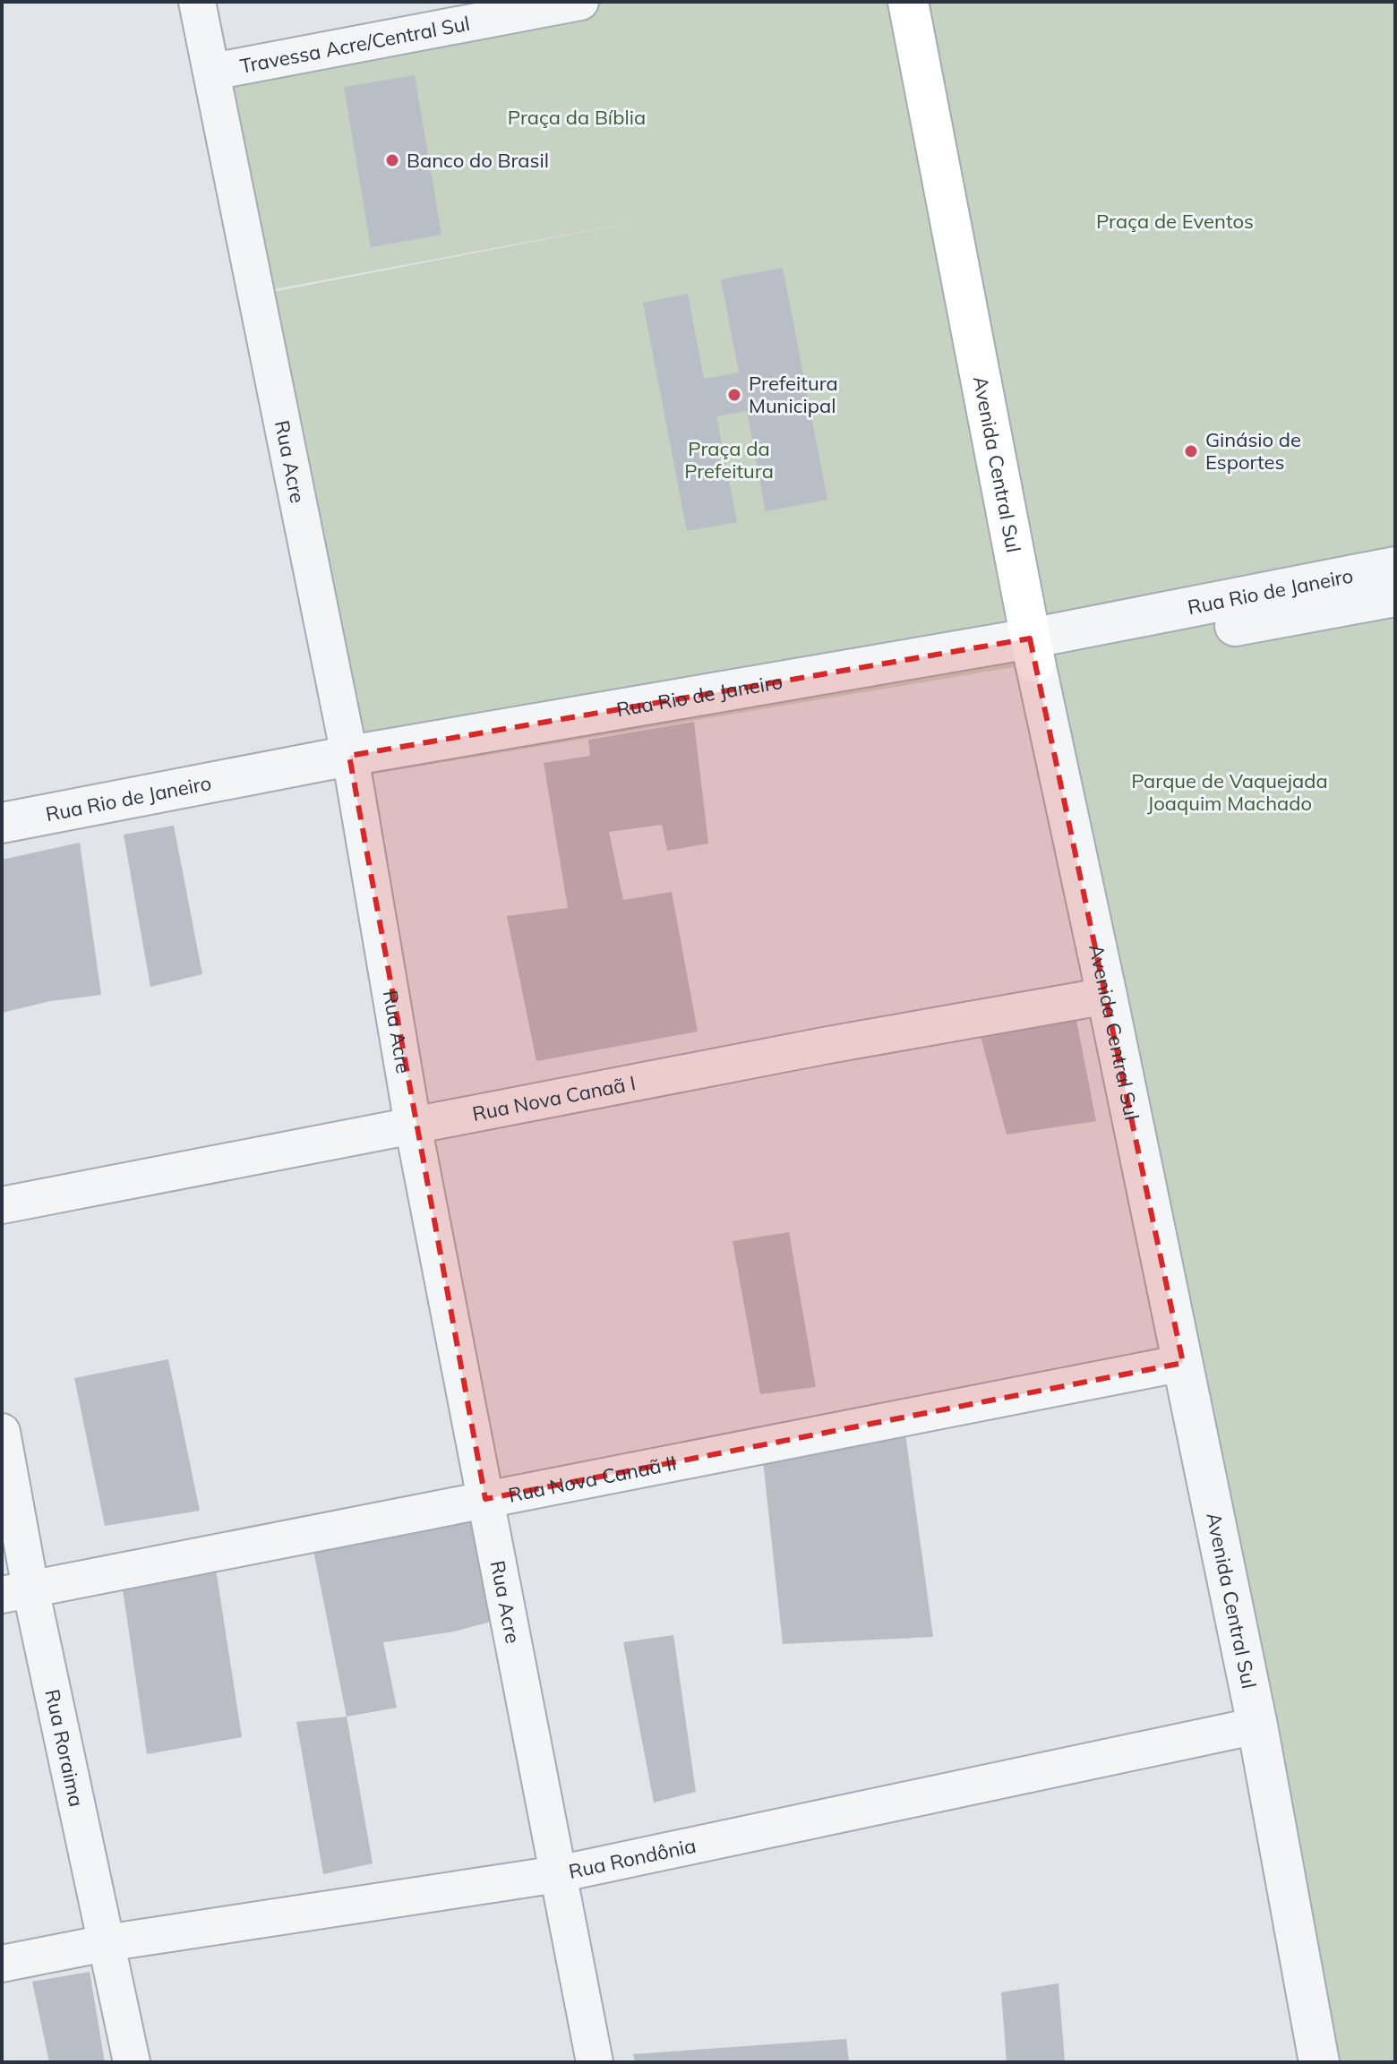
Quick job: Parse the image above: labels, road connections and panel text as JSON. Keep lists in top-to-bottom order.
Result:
{
  "streets": {
    "main road": ["Avenida Central Sul"],
    "street": [
      "Travessa Acre/Central Sul",
      "Rua Acre",
      "Rua Rio de Janeiro",
      "Rua Nova Canaã I",
      "Rua Nova Canaã II",
      "Rua Roraima",
      "Rua Rondônia"
    ]
  },
  "crossings": [
    ["Travessa Acre/Central Sul", "Rua Acre"],
    ["Rua Acre", "Rua Rio de Janeiro"],
    ["Rua Acre", "Rua Nova Canaã I"],
    ["Rua Acre", "Rua Nova Canaã II"],
    ["Rua Acre", "Rua Rondônia"],
    ["Avenida Central Sul", "Rua Rio de Janeiro"],
    ["Avenida Central Sul", "Rua Nova Canaã I"],
    ["Avenida Central Sul", "Rua Nova Canaã II"],
    ["Avenida Central Sul", "Rua Rondônia"],
    ["Rua Nova Canaã II", "Rua Roraima"],
    ["Rua Roraima", "Rua Rondônia"]
  ],
  "parks": [
    "Praça da Bíblia",
    "Praça de Eventos",
    "Praça da Prefeitura",
    "Parque de Vaquejada Joaquim Machado"
  ],
  "places": ["Banco do Brasil", "Prefeitura Municipal", "Ginásio de Esportes"]
}
